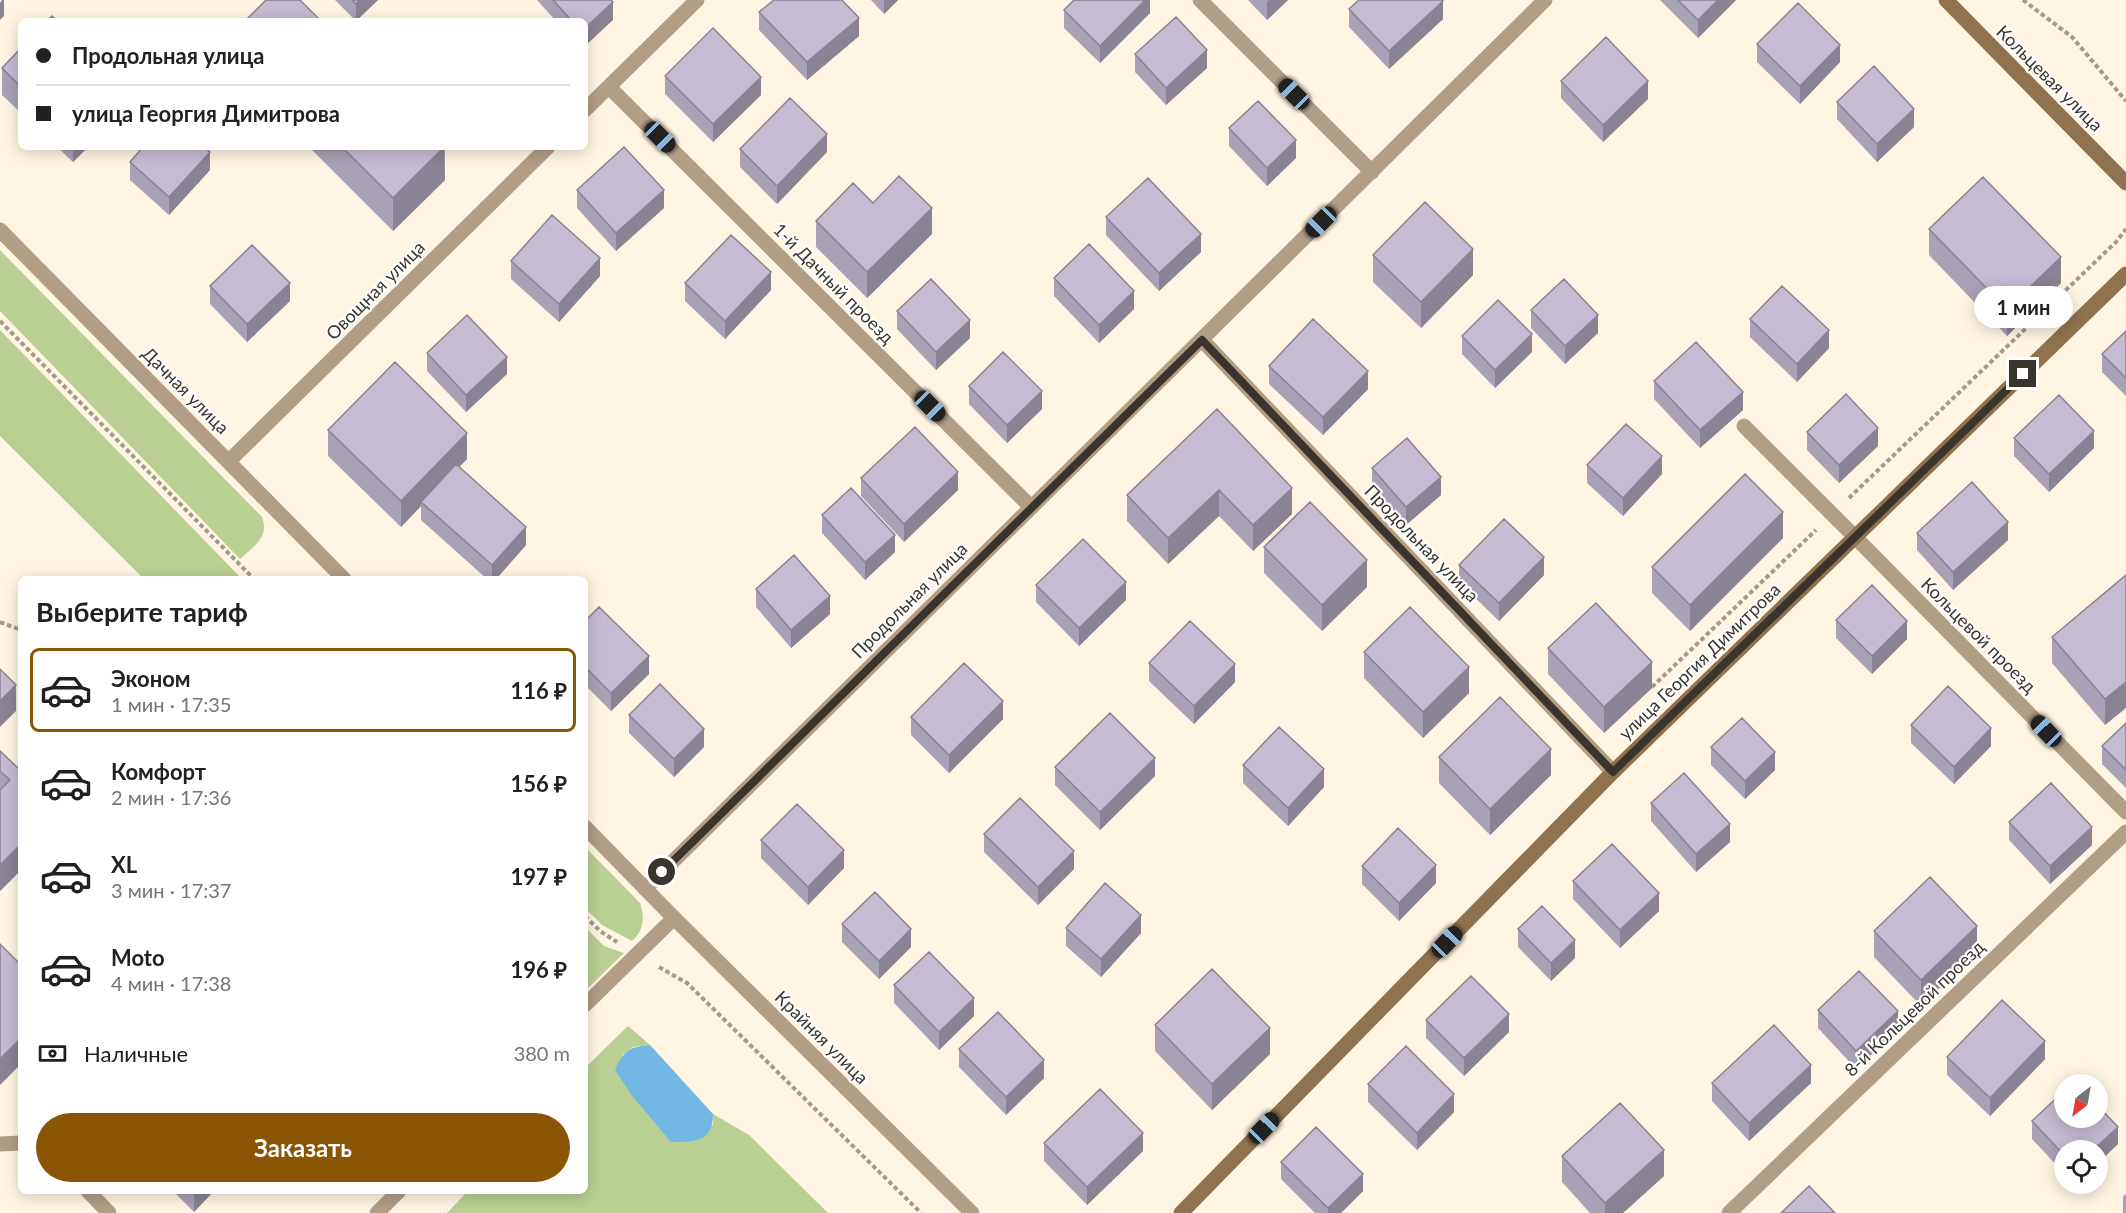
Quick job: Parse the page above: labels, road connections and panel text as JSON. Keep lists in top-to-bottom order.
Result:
{
  "streets": {
    "street": [
      "Кольцевая улица",
      "1-й Дачный проезд",
      "Овощная улица",
      "Дачная улица",
      "Продольная улица",
      "Кольцевой проезд",
      "улица Георгия Димитрова",
      "8-й Кольцевой проезд",
      "Крайняя улица"
    ]
  },
  "crossings": [
    ["1-й Дачный проезд", "Продольная улица"],
    ["Овощная улица", "Дачная улица"],
    ["Продольная улица", "улица Георгия Димитрова"],
    ["Продольная улица", "Крайняя улица"],
    ["Кольцевой проезд", "улица Георгия Димитрова"]
  ],
  "north": "bottom left",
  "page": {
    "banner": ["Продольная улица", "улица Георгия Димитрова"],
    "bubble": "1 мин",
    "heading": "Выберите тариф",
    "list": [
      {
        "name": "Эконом",
        "note": "1 мин · 17:35",
        "value": "116 ₽"
      },
      {
        "name": "Комфорт",
        "note": "2 мин · 17:36",
        "value": "156 ₽"
      },
      {
        "name": "XL",
        "note": "3 мин · 17:37",
        "value": "197 ₽"
      },
      {
        "name": "Moto",
        "note": "4 мин · 17:38",
        "value": "196 ₽"
      }
    ],
    "pay": ["Наличные", "380 m"],
    "buttons": "Заказать"
  }
}
